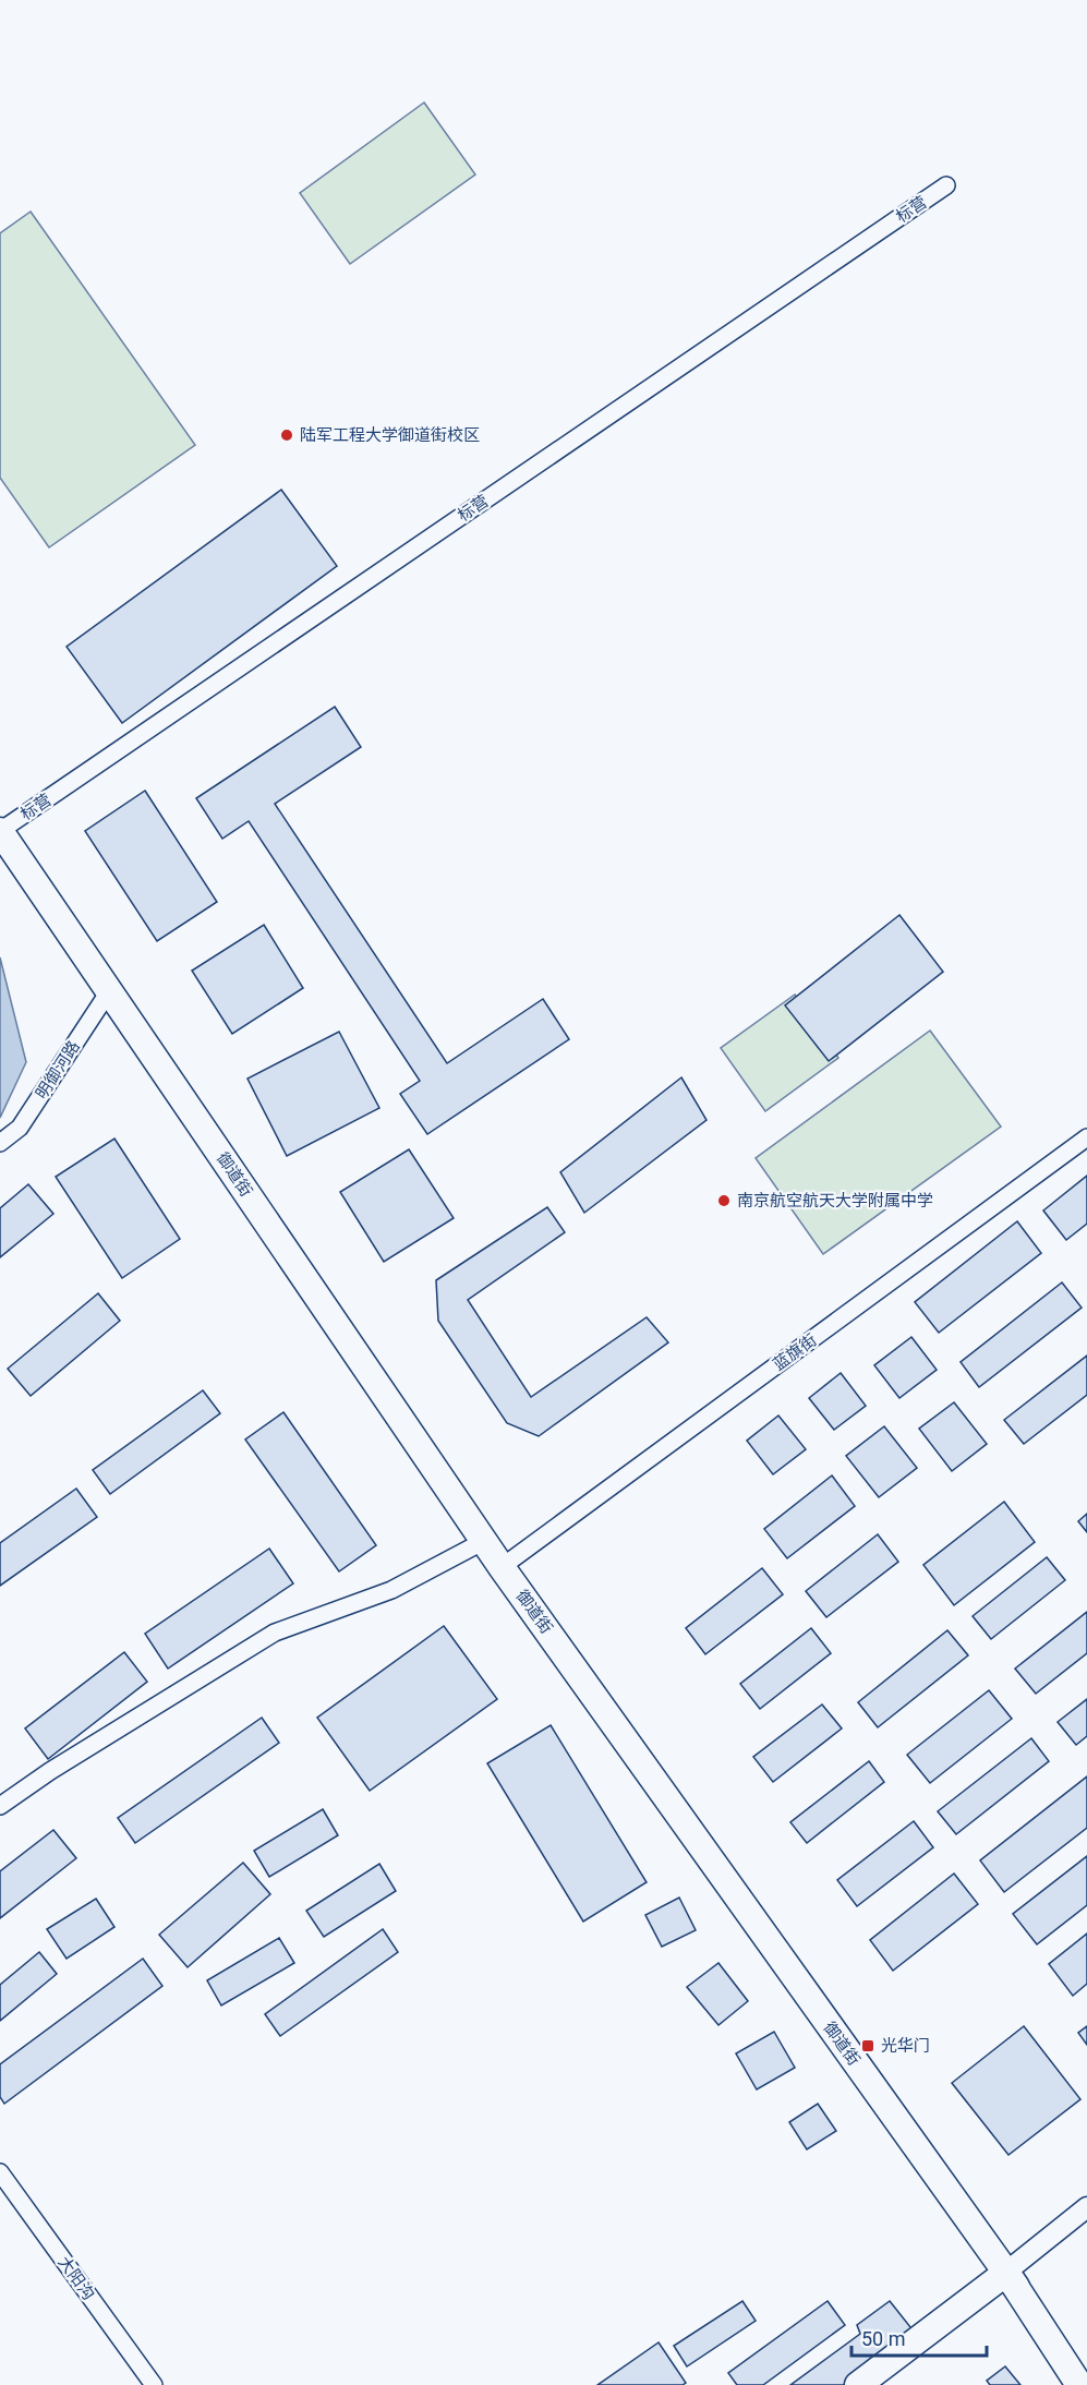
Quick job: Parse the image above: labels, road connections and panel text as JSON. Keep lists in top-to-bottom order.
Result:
{
  "streets": {
    "main road": ["御道街"],
    "street": [
      "标营",
      "明御河路",
      "蓝旗街",
      "大阳沟"
    ]
  },
  "crossings": [
    ["标营", "御道街"],
    ["明御河路", "御道街"],
    ["御道街", "蓝旗街"]
  ],
  "places": {
    "other": ["陆军工程大学御道街校区", "南京航空航天大学附属中学"],
    "transit": ["光华门"]
  },
  "scale_bar": "50 m"
}
